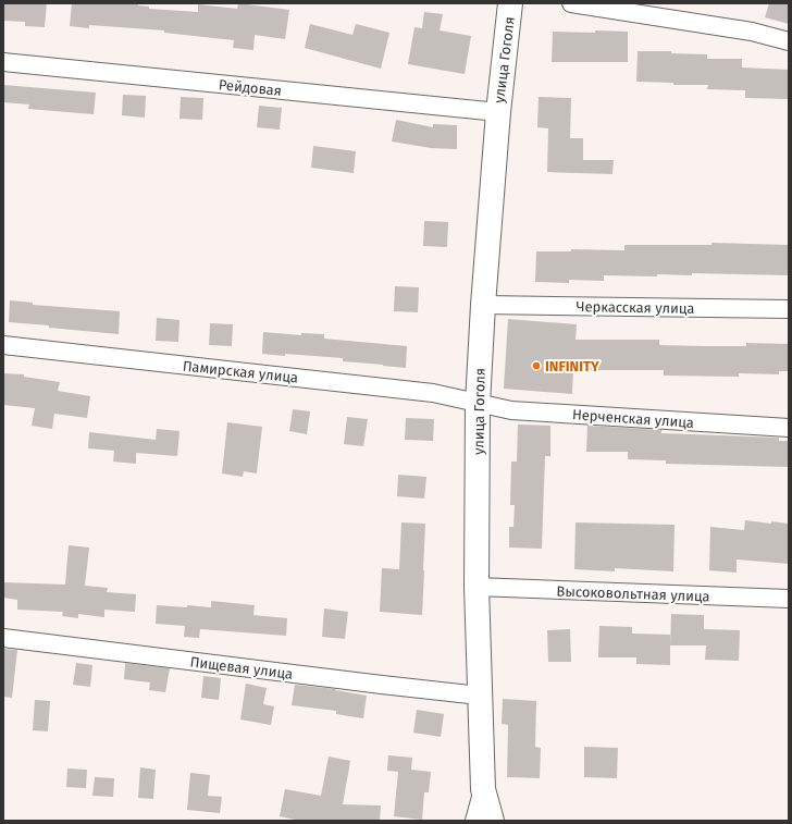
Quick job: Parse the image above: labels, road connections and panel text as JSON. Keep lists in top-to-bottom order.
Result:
{
  "streets": {
    "highway": ["улица Гоголя"],
    "street": [
      "Рейдовая",
      "Черкасская улица",
      "Памирская улица",
      "Нерченская улица",
      "Высоковольтная улица",
      "Пищевая улица"
    ]
  },
  "crossings": [
    ["улица Гоголя", "Рейдовая"],
    ["улица Гоголя", "Черкасская улица"],
    ["улица Гоголя", "Памирская улица"],
    ["улица Гоголя", "Нерченская улица"],
    ["улица Гоголя", "Высоковольтная улица"],
    ["улица Гоголя", "Пищевая улица"],
    ["Памирская улица", "Нерченская улица"]
  ],
  "places": ["INFINITY"]
}
